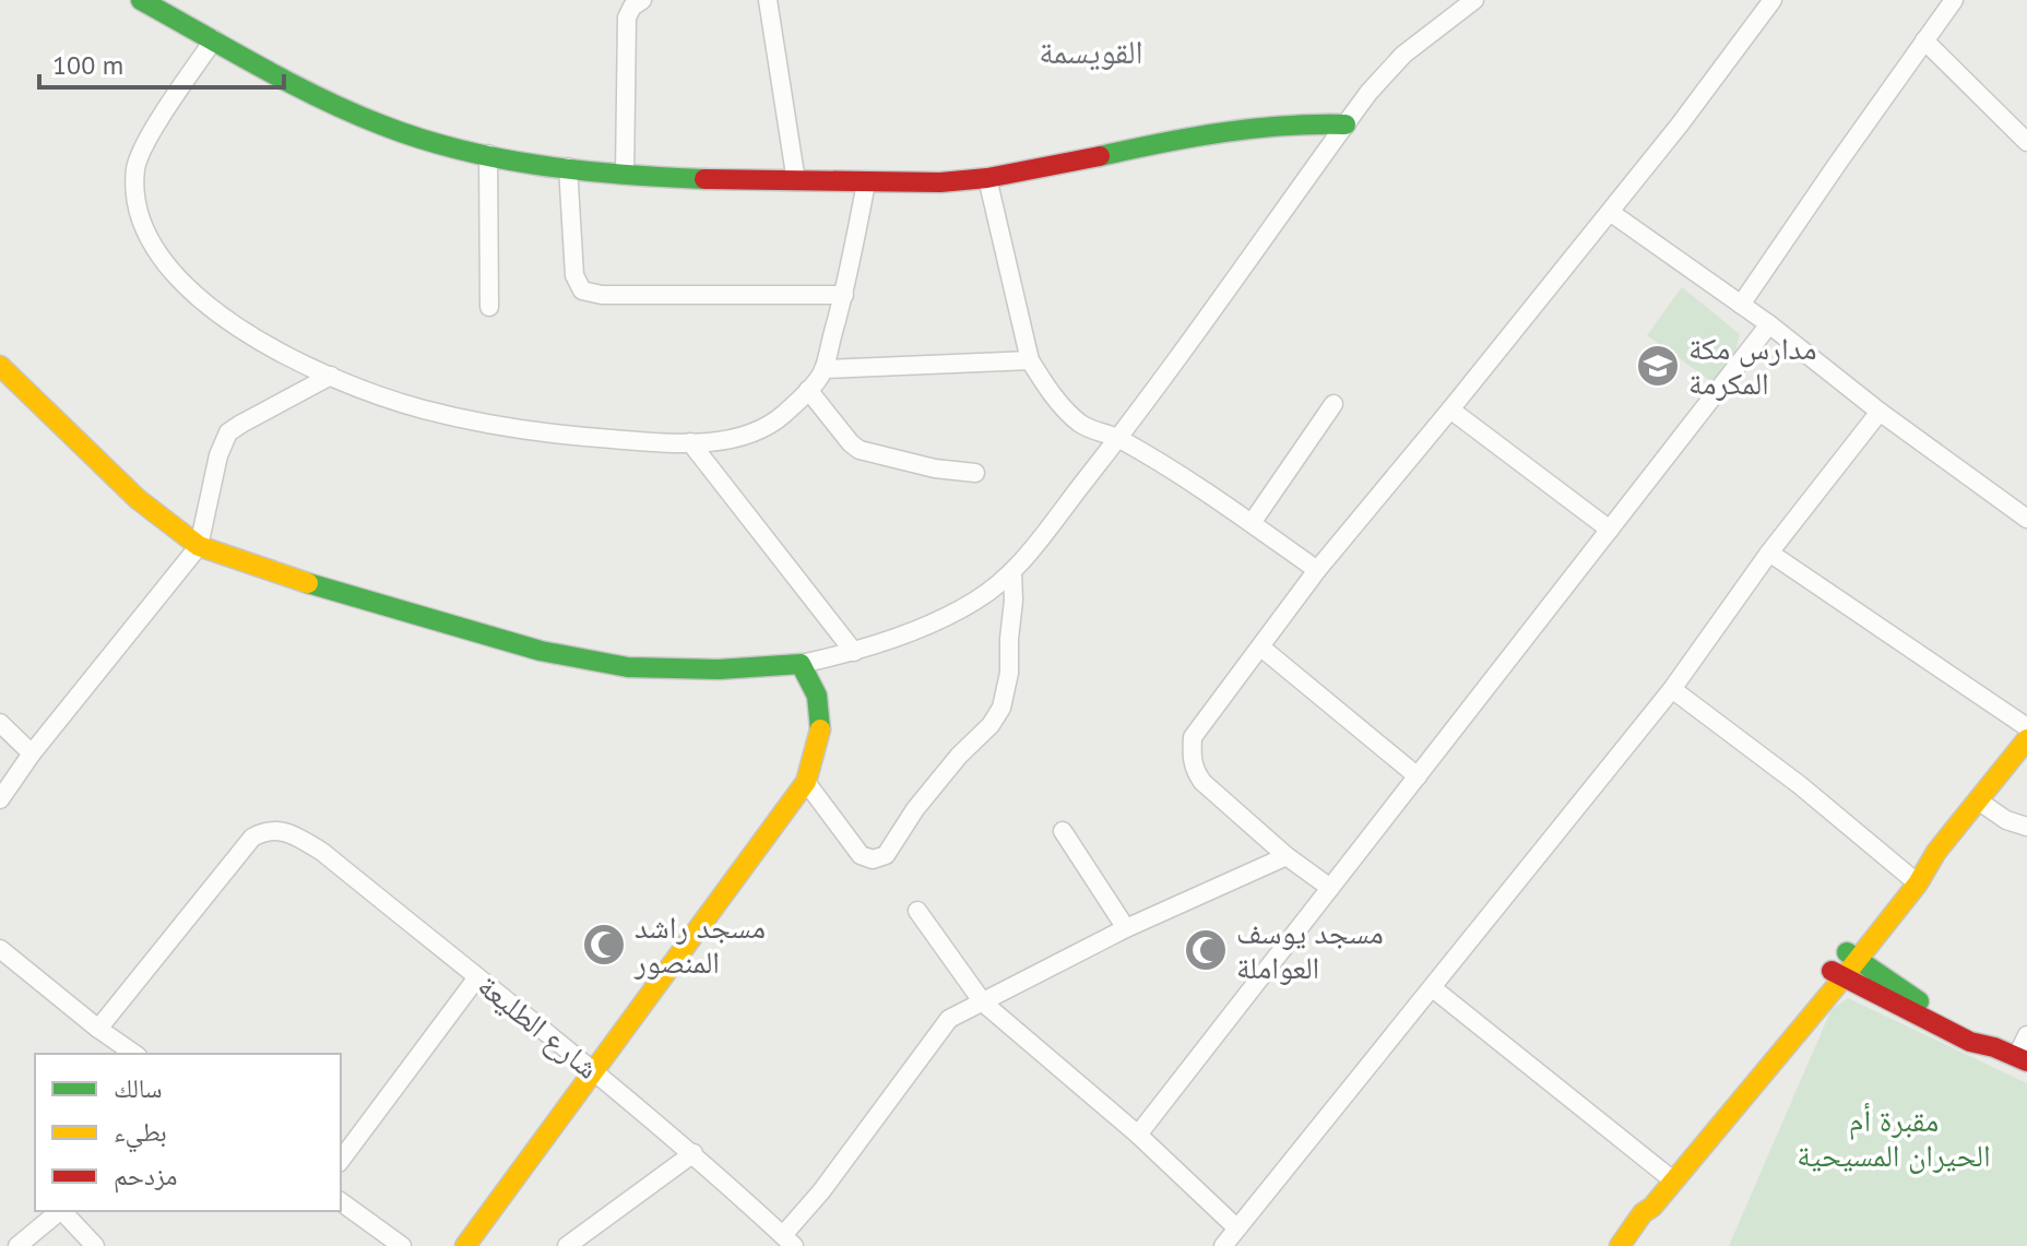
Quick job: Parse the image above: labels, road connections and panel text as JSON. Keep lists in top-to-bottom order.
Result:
{
  "streets": {
    "street": ["شارع الطليعة"]
  },
  "districts": ["القويسمة"],
  "parks": ["مقبرة أم الحيران المسيحية"],
  "places": {
    "school or university": ["مدارس مكة المكرمة"],
    "mosque": ["مسجد راشد المنصور", "مسجد يوسف العواملة"]
  },
  "legend": ["سالك", "بطيء", "مزدحم"],
  "scale_bar": "100 m"
}
